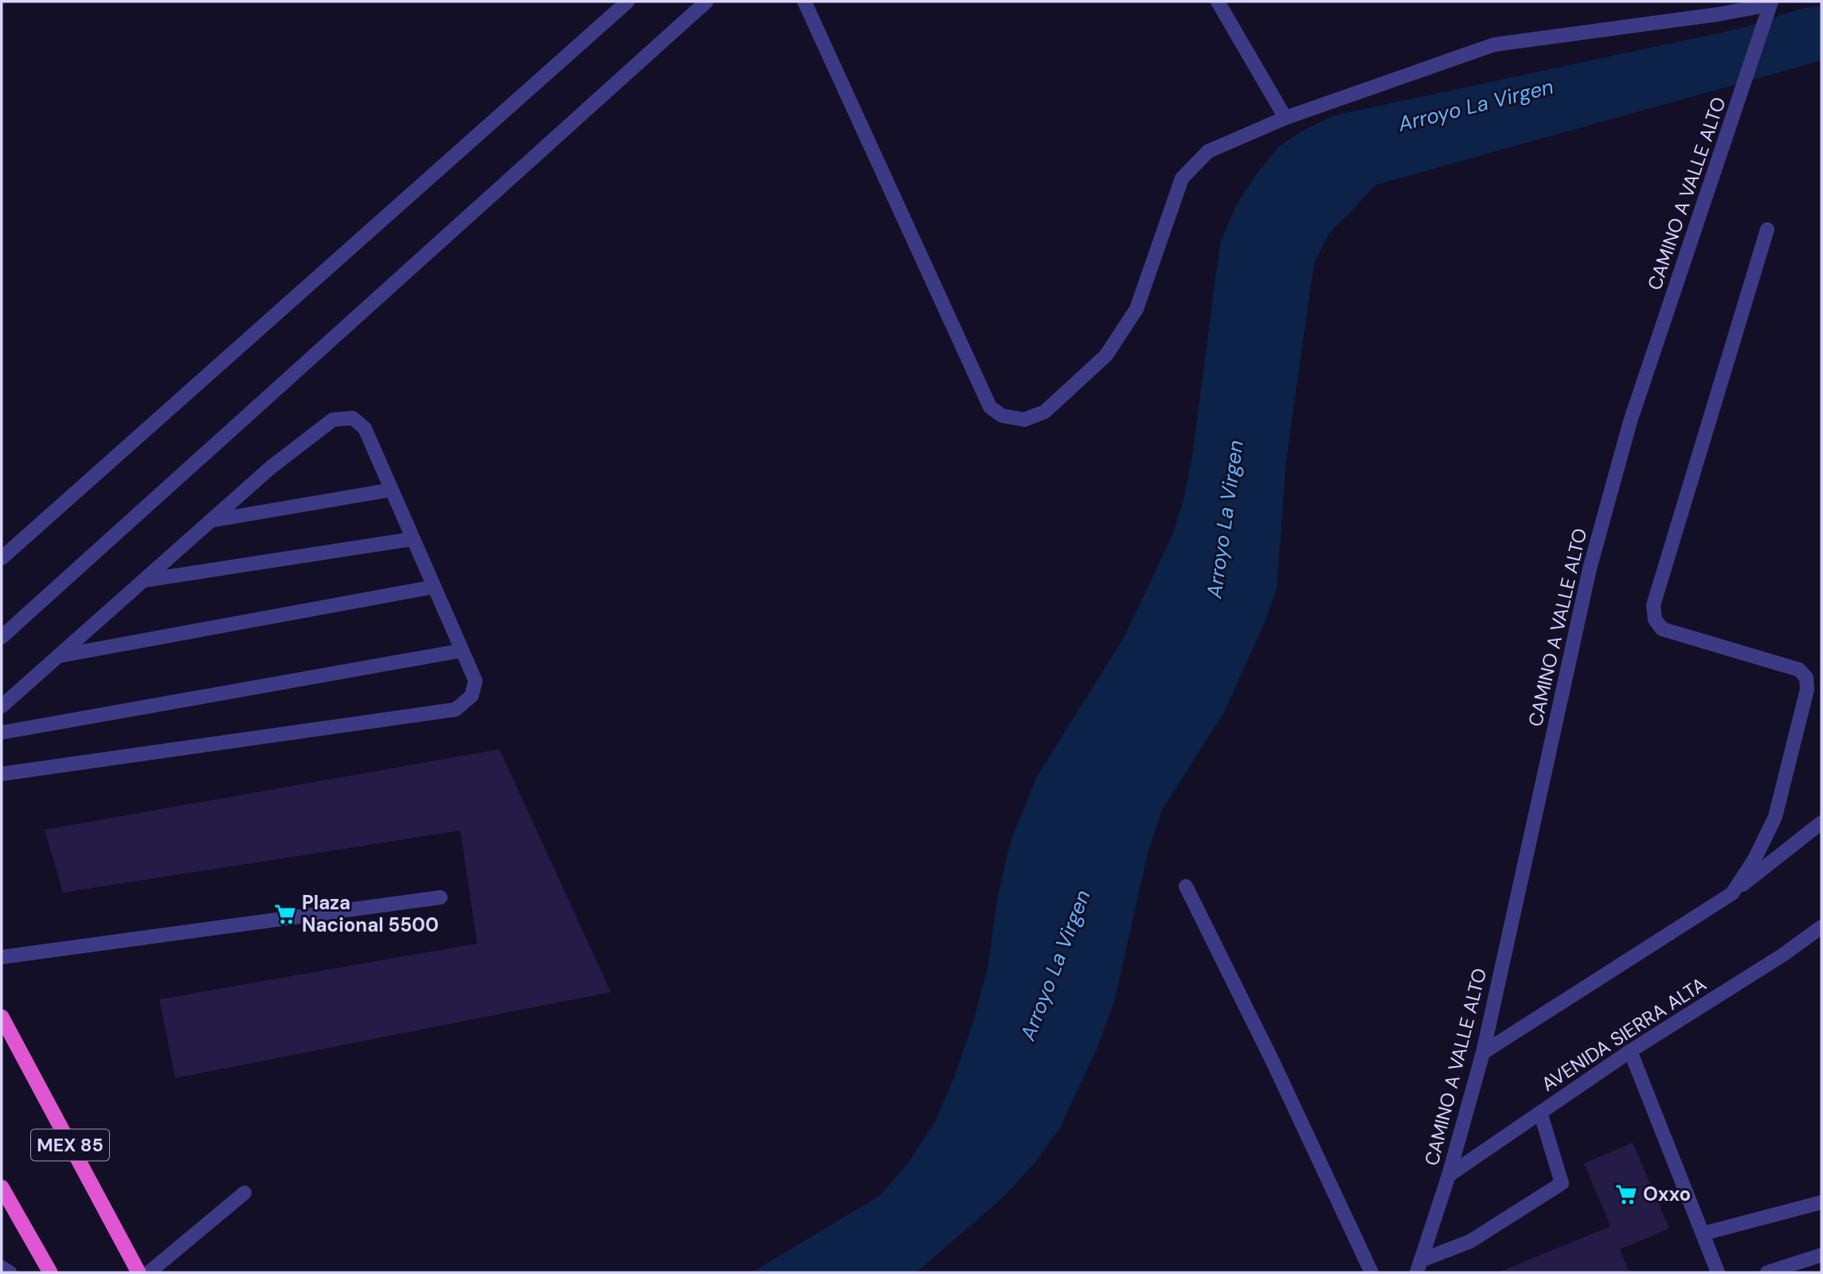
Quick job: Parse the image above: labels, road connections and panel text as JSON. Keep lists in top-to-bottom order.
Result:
{
  "streets": {
    "highway": ["MEX 85"],
    "street": ["CAMINO A VALLE ALTO", "AVENIDA SIERRA ALTA"]
  },
  "crossings": [
    ["CAMINO A VALLE ALTO", "AVENIDA SIERRA ALTA"]
  ],
  "water": ["Arroyo La Virgen"],
  "places": {
    "supermarket": ["Plaza Nacional 5500", "Oxxo"]
  }
}
